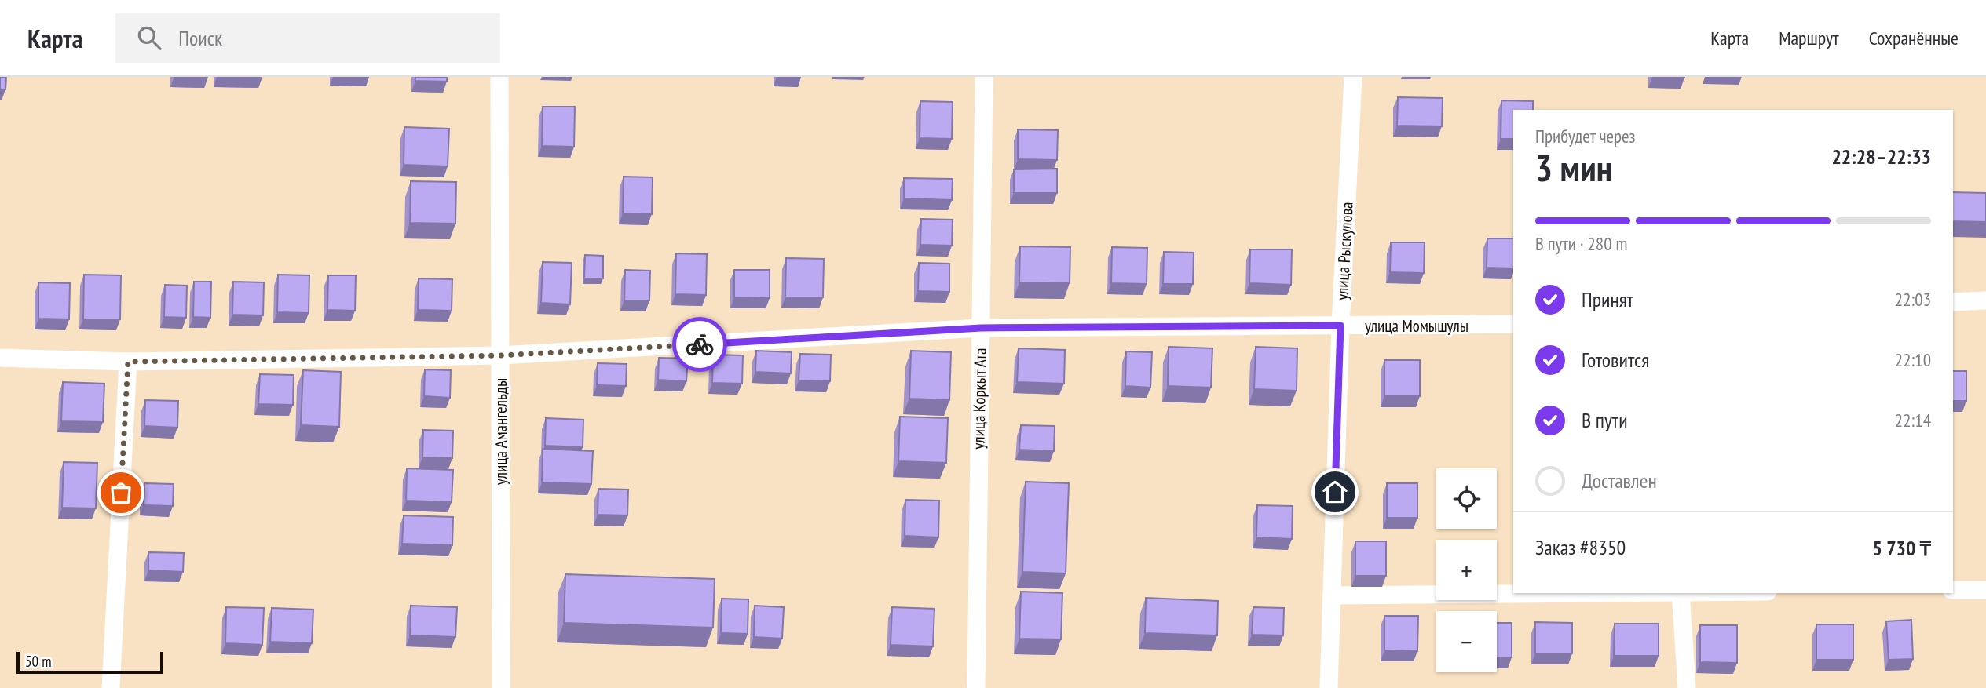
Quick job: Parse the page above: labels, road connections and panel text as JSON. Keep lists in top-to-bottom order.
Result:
{
  "streets": {
    "street": [
      "улица Рыскулова",
      "улица Момышулы",
      "улица Коркыт Ата",
      "улица Амангельды"
    ]
  },
  "crossings": [
    ["улица Рыскулова", "улица Момышулы"],
    ["улица Момышулы", "улица Коркыт Ата"],
    ["улица Момышулы", "улица Амангельды"]
  ],
  "scale_bar": "50 m",
  "page": {
    "header": "Карта",
    "search": "Поиск",
    "nav": ["Карта", "Маршрут", "Сохранённые"],
    "heading": ["3 мин", "Прибудет через", "22:28–22:33"],
    "panel": ["Заказ #8350", "5 730 ₸"],
    "bar": "В пути · 280 m",
    "list": [
      ["Принят", "22:03"],
      ["Готовится", "22:10"],
      ["В пути", "22:14"],
      "Доставлен"
    ],
    "map_buttons": ["+", "−"],
    "scale": "50 m"
  }
}
